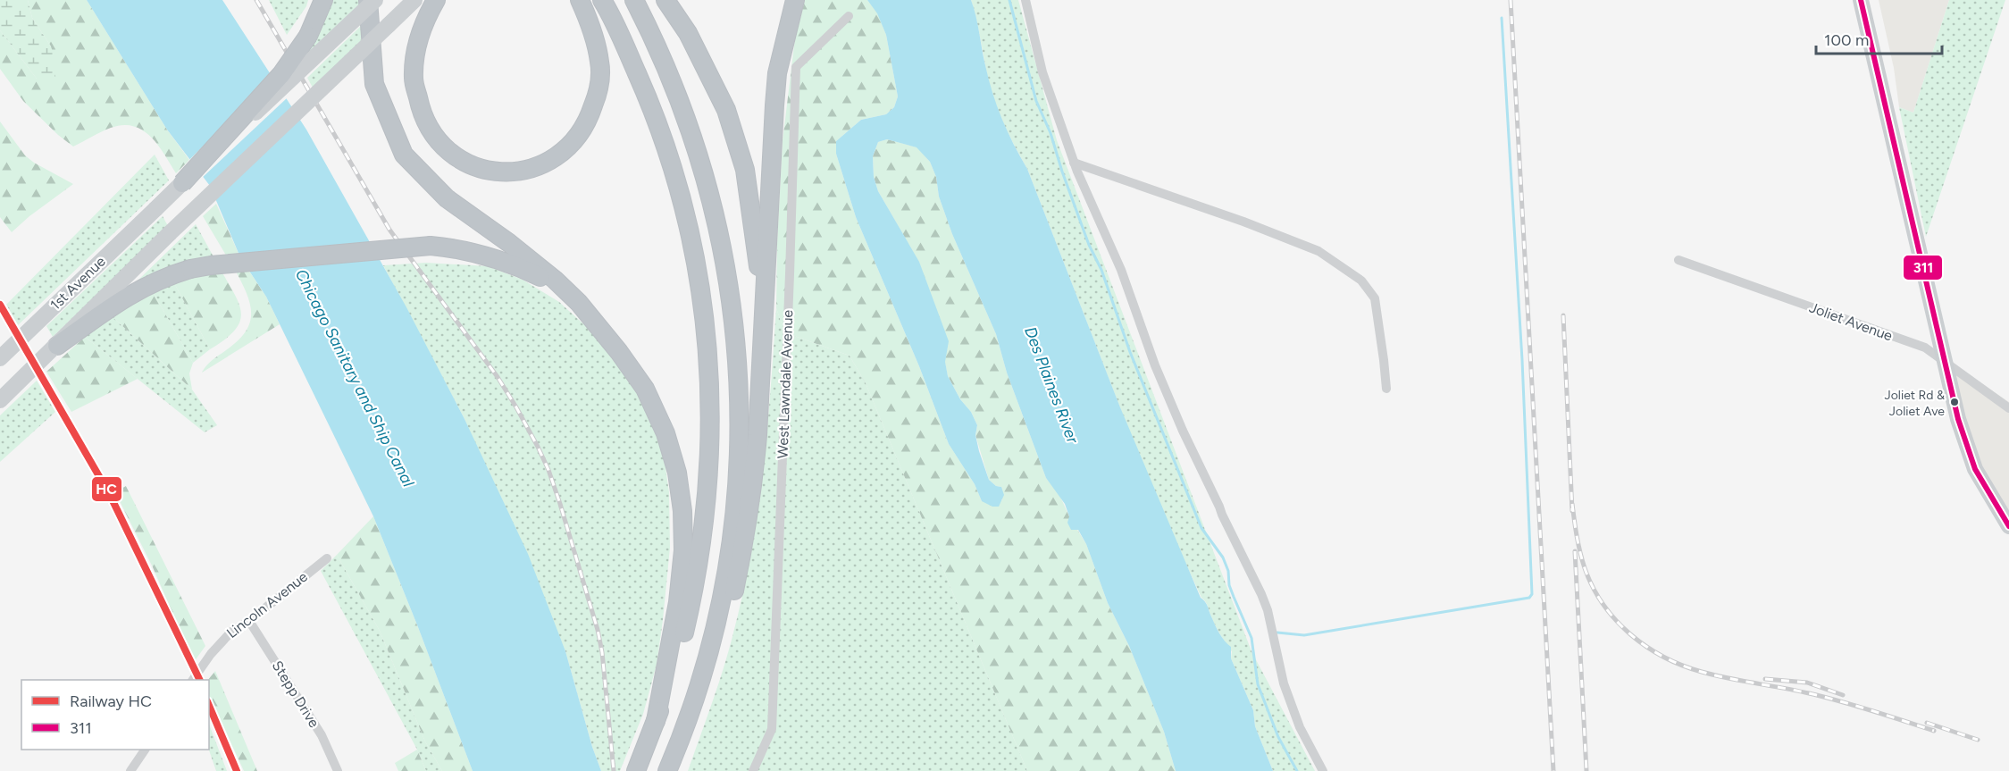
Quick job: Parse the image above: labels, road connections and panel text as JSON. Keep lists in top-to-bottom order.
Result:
{
  "streets": {
    "main road": ["1st Avenue"],
    "street": [
      "Joliet Avenue",
      "West Lawndale Avenue",
      "Lincoln Avenue",
      "Stepp Drive"
    ]
  },
  "crossings": [
    ["Lincoln Avenue", "Stepp Drive"]
  ],
  "water": ["Chicago Sanitary and Ship Canal", "Des Plaines River"],
  "places": ["Joliet Rd & Joliet Ave"],
  "lines": ["transit line 311", "rail line HC"],
  "legend": ["Railway HC", "311"],
  "scale_bar": "100 m"
}
